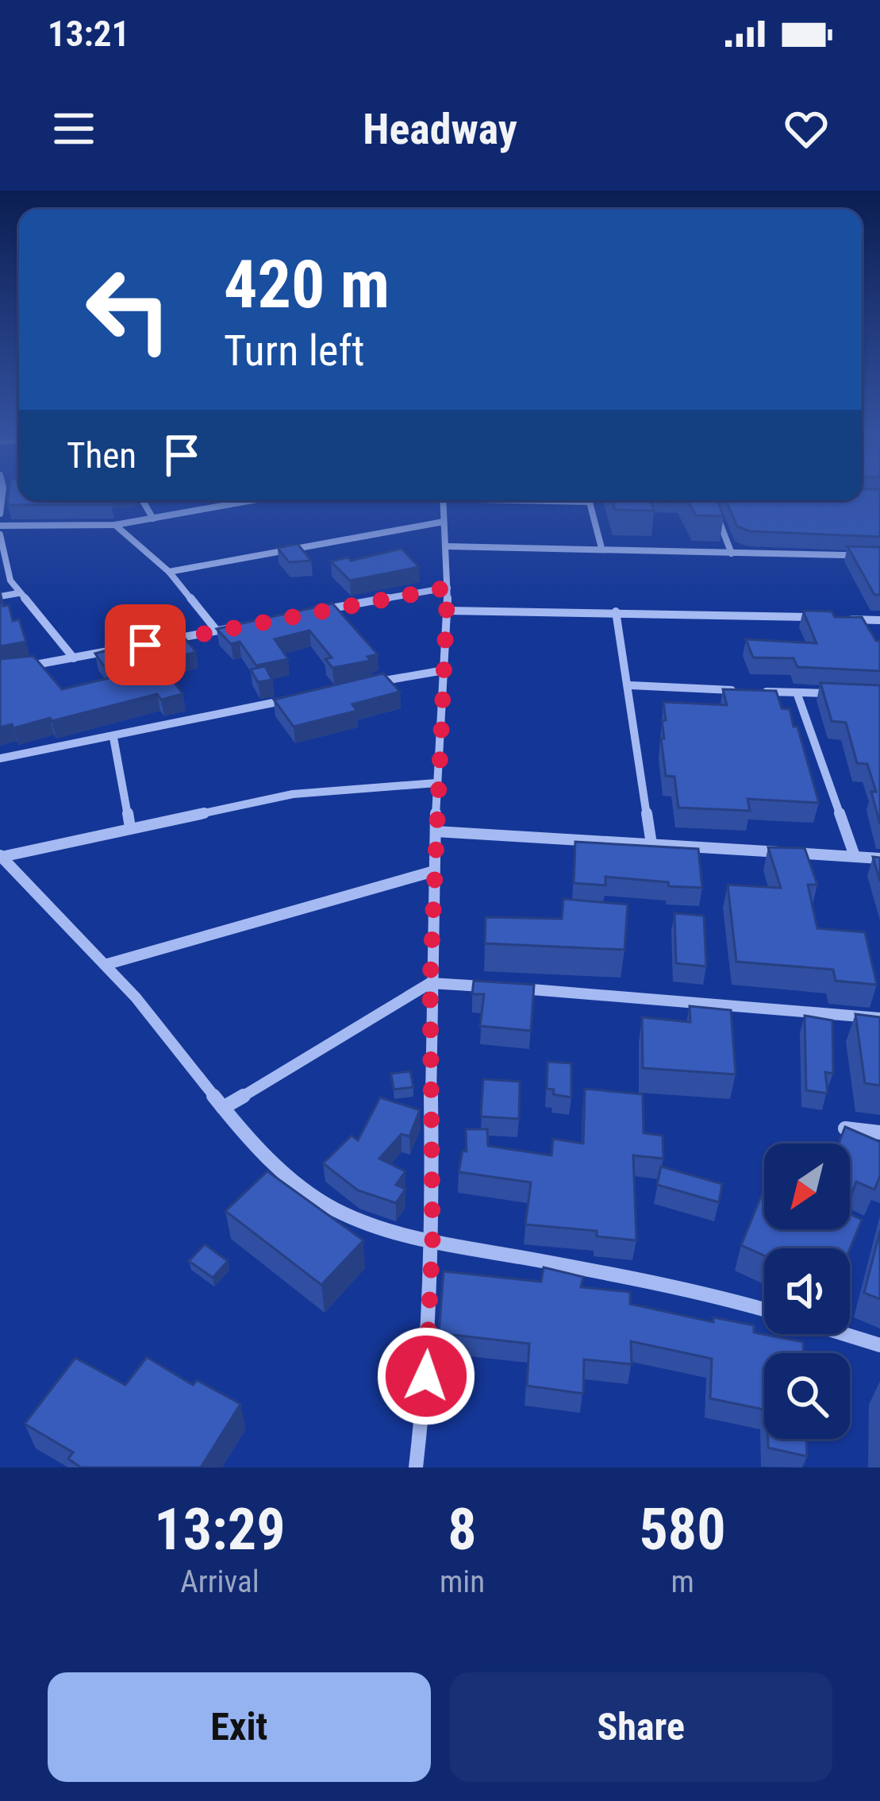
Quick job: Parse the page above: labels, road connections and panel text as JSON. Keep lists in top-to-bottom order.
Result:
{
  "north": "bottom left",
  "page": {
    "status": "13:21",
    "header": "Headway",
    "turn": ["420 m", "Turn left"],
    "then": "Then",
    "eta": [
      "13:29",
      "Arrival",
      "8",
      "min",
      "580",
      "m"
    ],
    "buttons": ["Exit", "Share"]
  }
}
